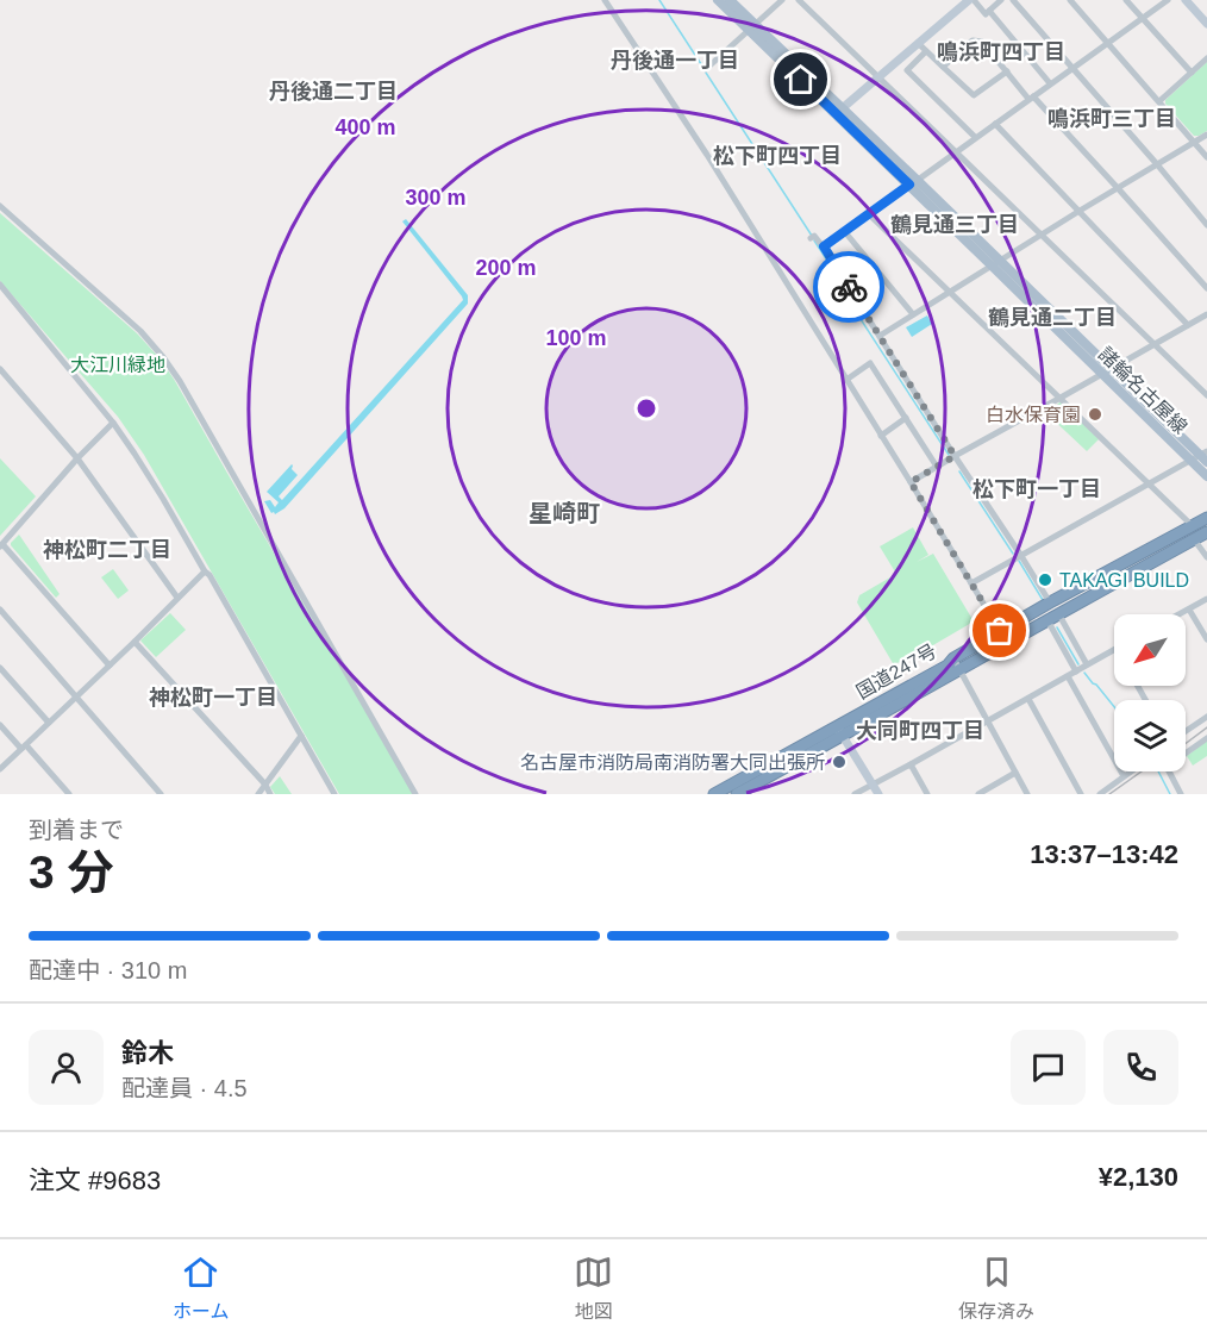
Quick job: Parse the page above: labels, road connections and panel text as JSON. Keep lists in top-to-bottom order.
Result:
{
  "streets": {
    "highway": ["国道247号"],
    "main road": ["諸輪名古屋線"]
  },
  "districts": [
    "鳴浜町四丁目",
    "丹後通一丁目",
    "丹後通二丁目",
    "鳴浜町三丁目",
    "松下町四丁目",
    "鶴見通三丁目",
    "鶴見通二丁目",
    "松下町一丁目",
    "星崎町",
    "神松町二丁目",
    "神松町一丁目",
    "大同町四丁目"
  ],
  "parks": ["大江川緑地"],
  "places": ["白水保育園", "TAKAGI BUILD", "名古屋市消防局南消防署大同出張所"],
  "north": "bottom left",
  "page": {
    "heading": ["3 分", "到着まで", "13:37–13:42"],
    "panel": [
      "鈴木",
      "配達員 · 4.5",
      "注文 #9683",
      "¥2,130"
    ],
    "bar": "配達中 · 310 m",
    "tabs": ["ホーム", "地図", "保存済み"]
  },
  "rings": [
    "400 m",
    "300 m",
    "200 m",
    "100 m"
  ]
}
